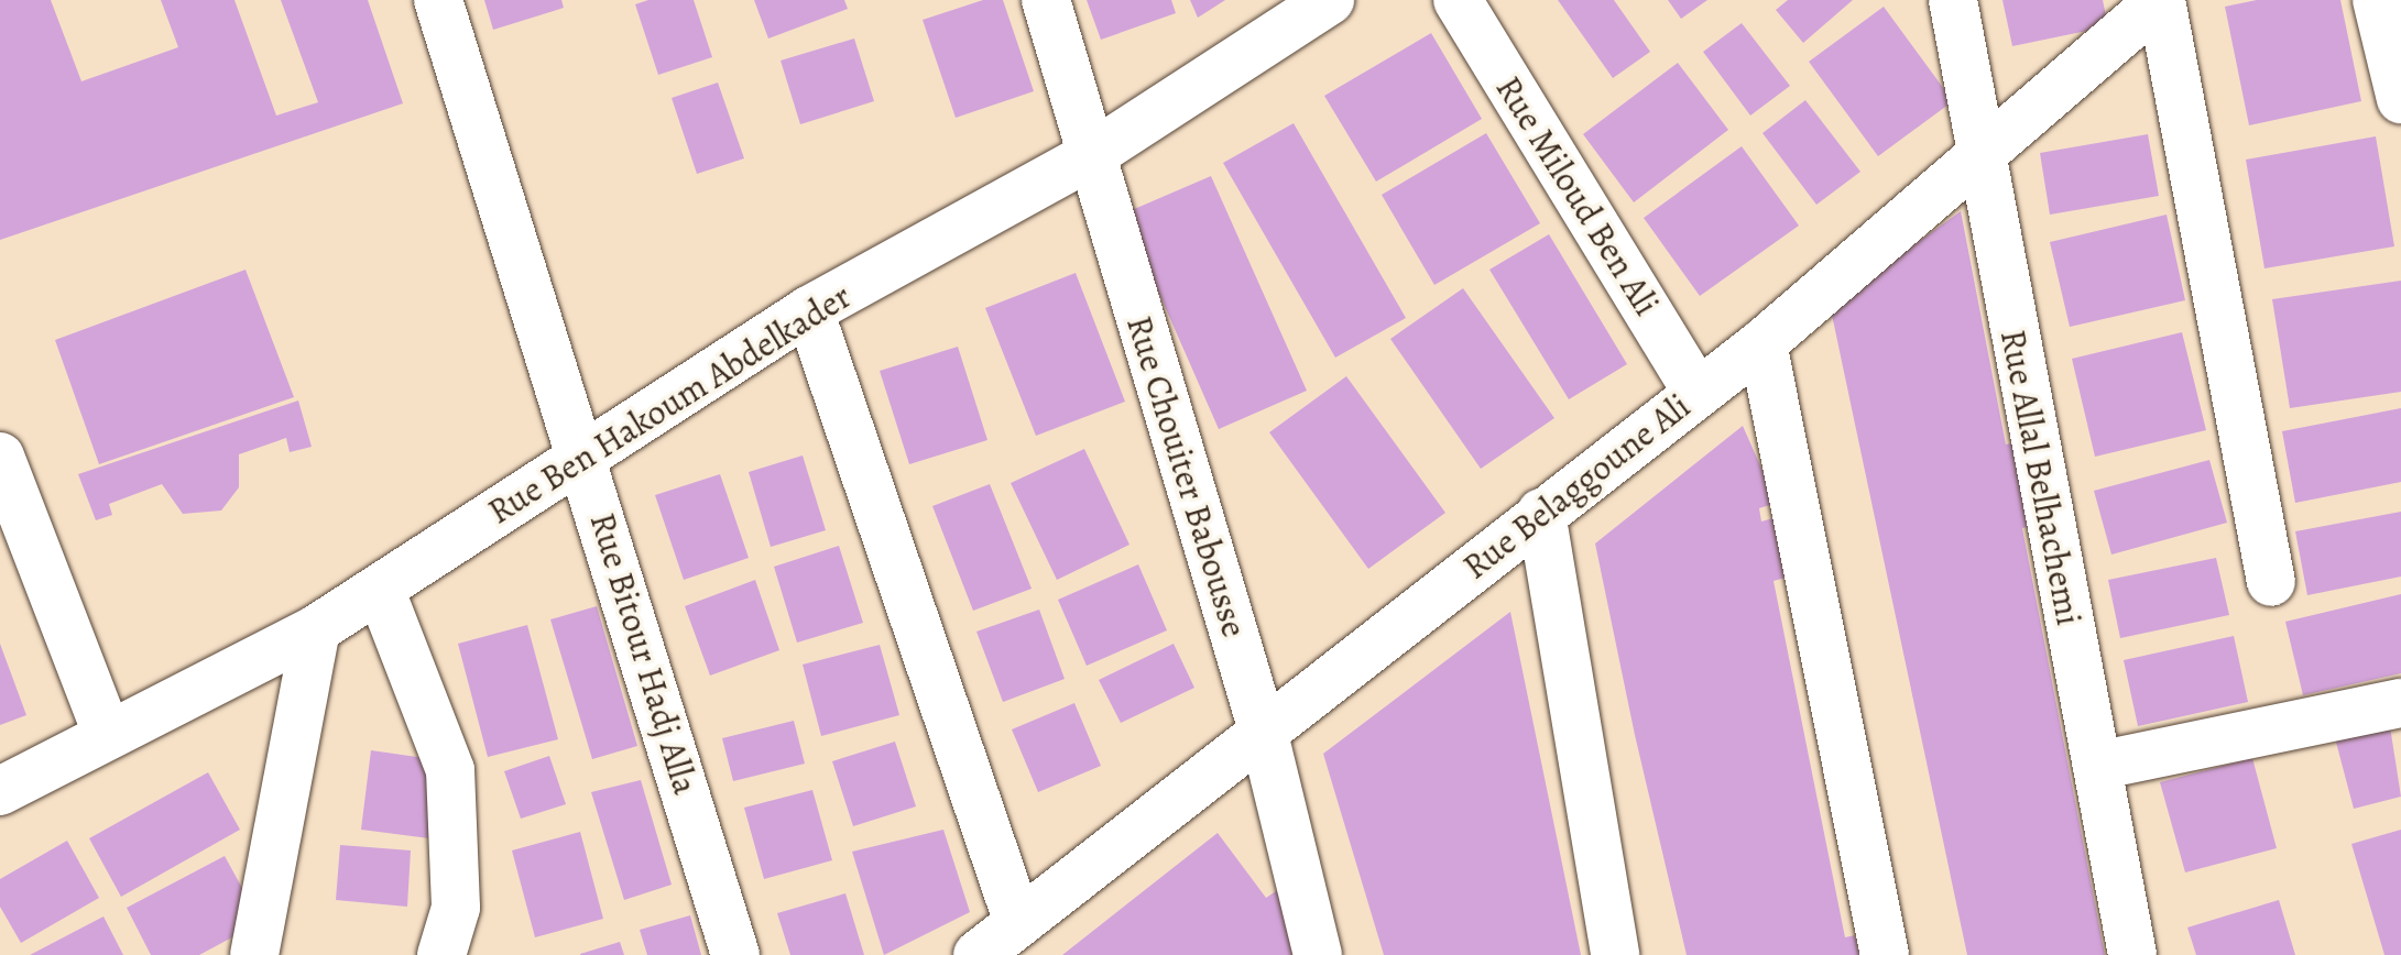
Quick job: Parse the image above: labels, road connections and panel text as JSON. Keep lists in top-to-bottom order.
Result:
{
  "streets": {
    "street": [
      "Rue Miloud Ben Ali",
      "Rue Ben Hakoum Abdelkader",
      "Rue Chouiter Babousse",
      "Rue Allal Belhachemi",
      "Rue Belaggoune Ali",
      "Rue Bitour Hadj Alla"
    ]
  },
  "crossings": [
    ["Rue Miloud Ben Ali", "Rue Belaggoune Ali"],
    ["Rue Ben Hakoum Abdelkader", "Rue Chouiter Babousse"],
    ["Rue Ben Hakoum Abdelkader", "Rue Bitour Hadj Alla"],
    ["Rue Chouiter Babousse", "Rue Belaggoune Ali"],
    ["Rue Allal Belhachemi", "Rue Belaggoune Ali"]
  ]
}
